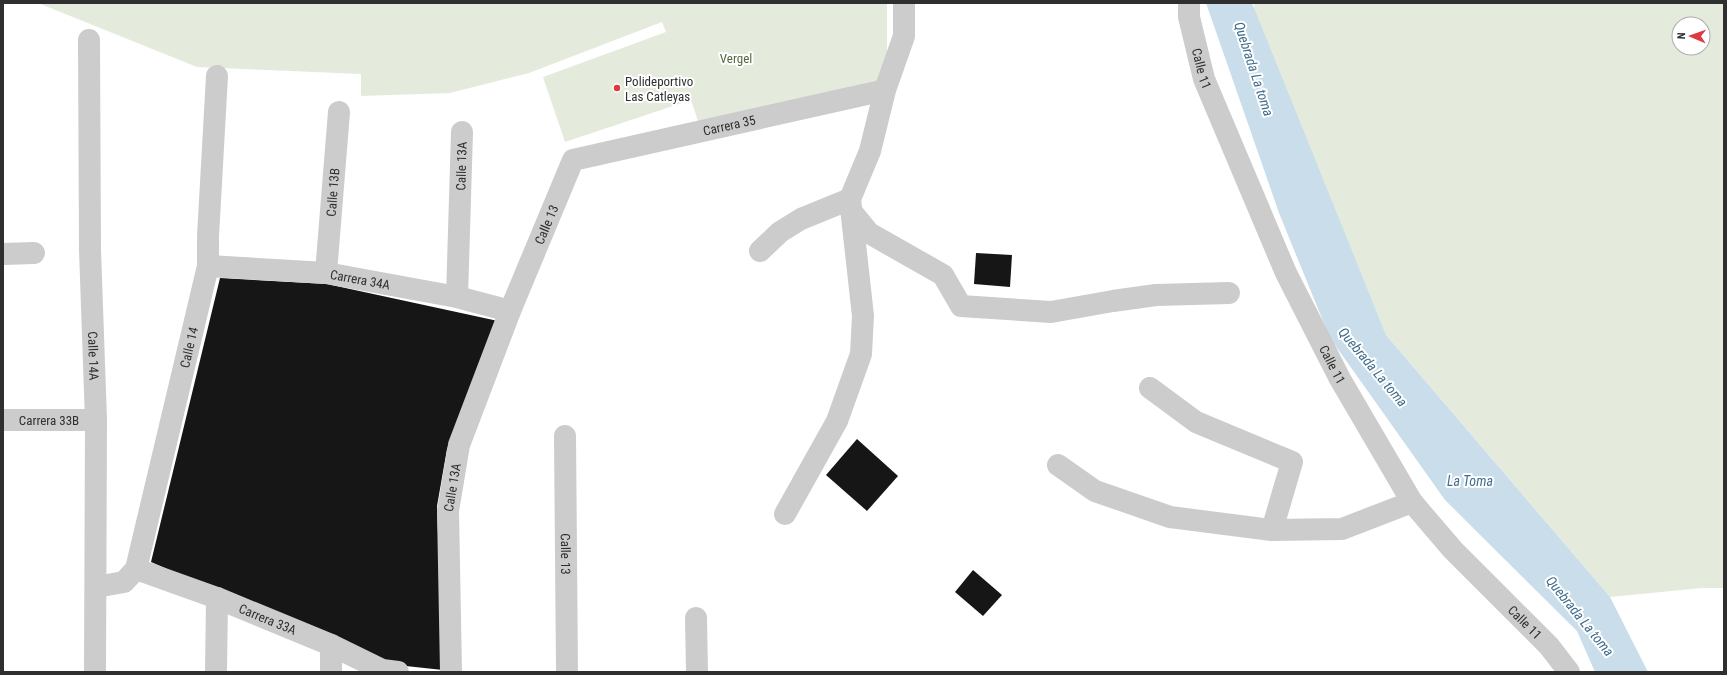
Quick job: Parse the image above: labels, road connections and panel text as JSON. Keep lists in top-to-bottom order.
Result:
{
  "streets": {
    "street": [
      "Calle 11",
      "Carrera 35",
      "Calle 13A",
      "Calle 13B",
      "Calle 13",
      "Carrera 34A",
      "Calle 14",
      "Calle 14A",
      "Carrera 33B",
      "Carrera 33A"
    ]
  },
  "crossings": [
    ["Carrera 35", "Calle 13"],
    ["Calle 13A", "Calle 13"],
    ["Calle 13A", "Carrera 34A"],
    ["Calle 13B", "Carrera 34A"],
    ["Calle 13", "Carrera 34A"],
    ["Carrera 34A", "Calle 14"],
    ["Calle 14", "Carrera 33A"],
    ["Calle 14A", "Carrera 33B"]
  ],
  "water": ["Quebrada La toma", "La Toma"],
  "parks": ["Vergel"],
  "places": ["Polideportivo Las Catleyas"],
  "north": "left"
}
